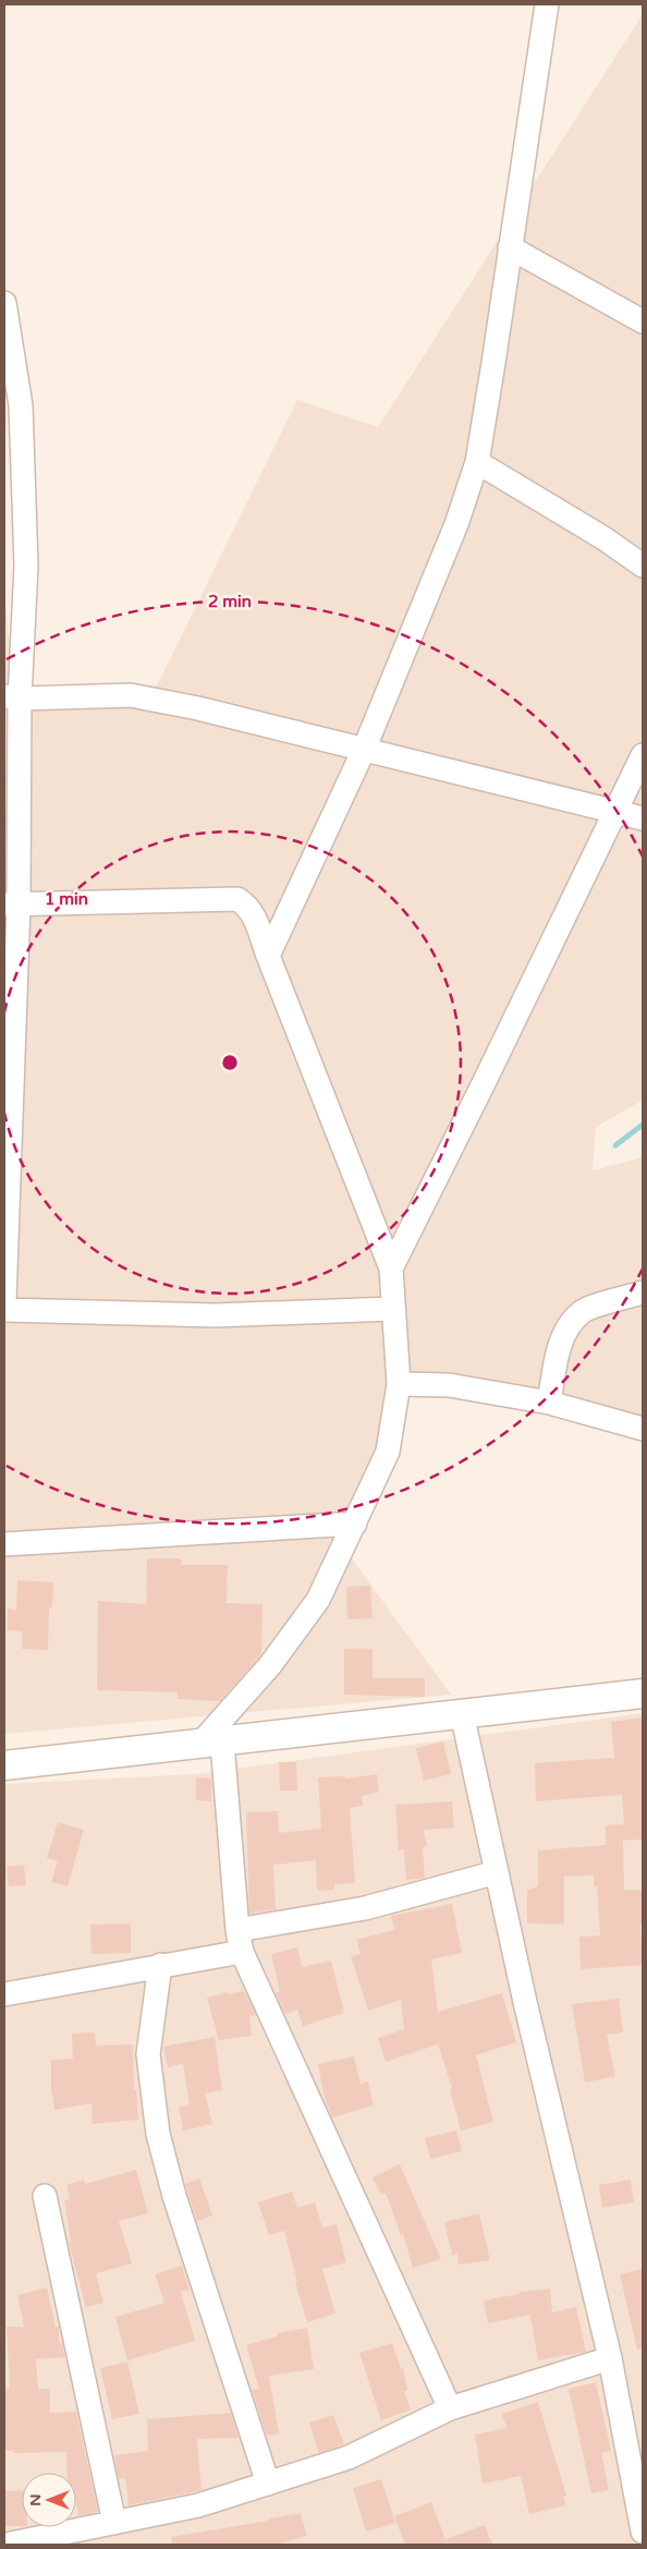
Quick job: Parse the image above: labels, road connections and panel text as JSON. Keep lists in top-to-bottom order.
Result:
{
  "north": "left",
  "rings": ["2 min", "1 min"]
}
